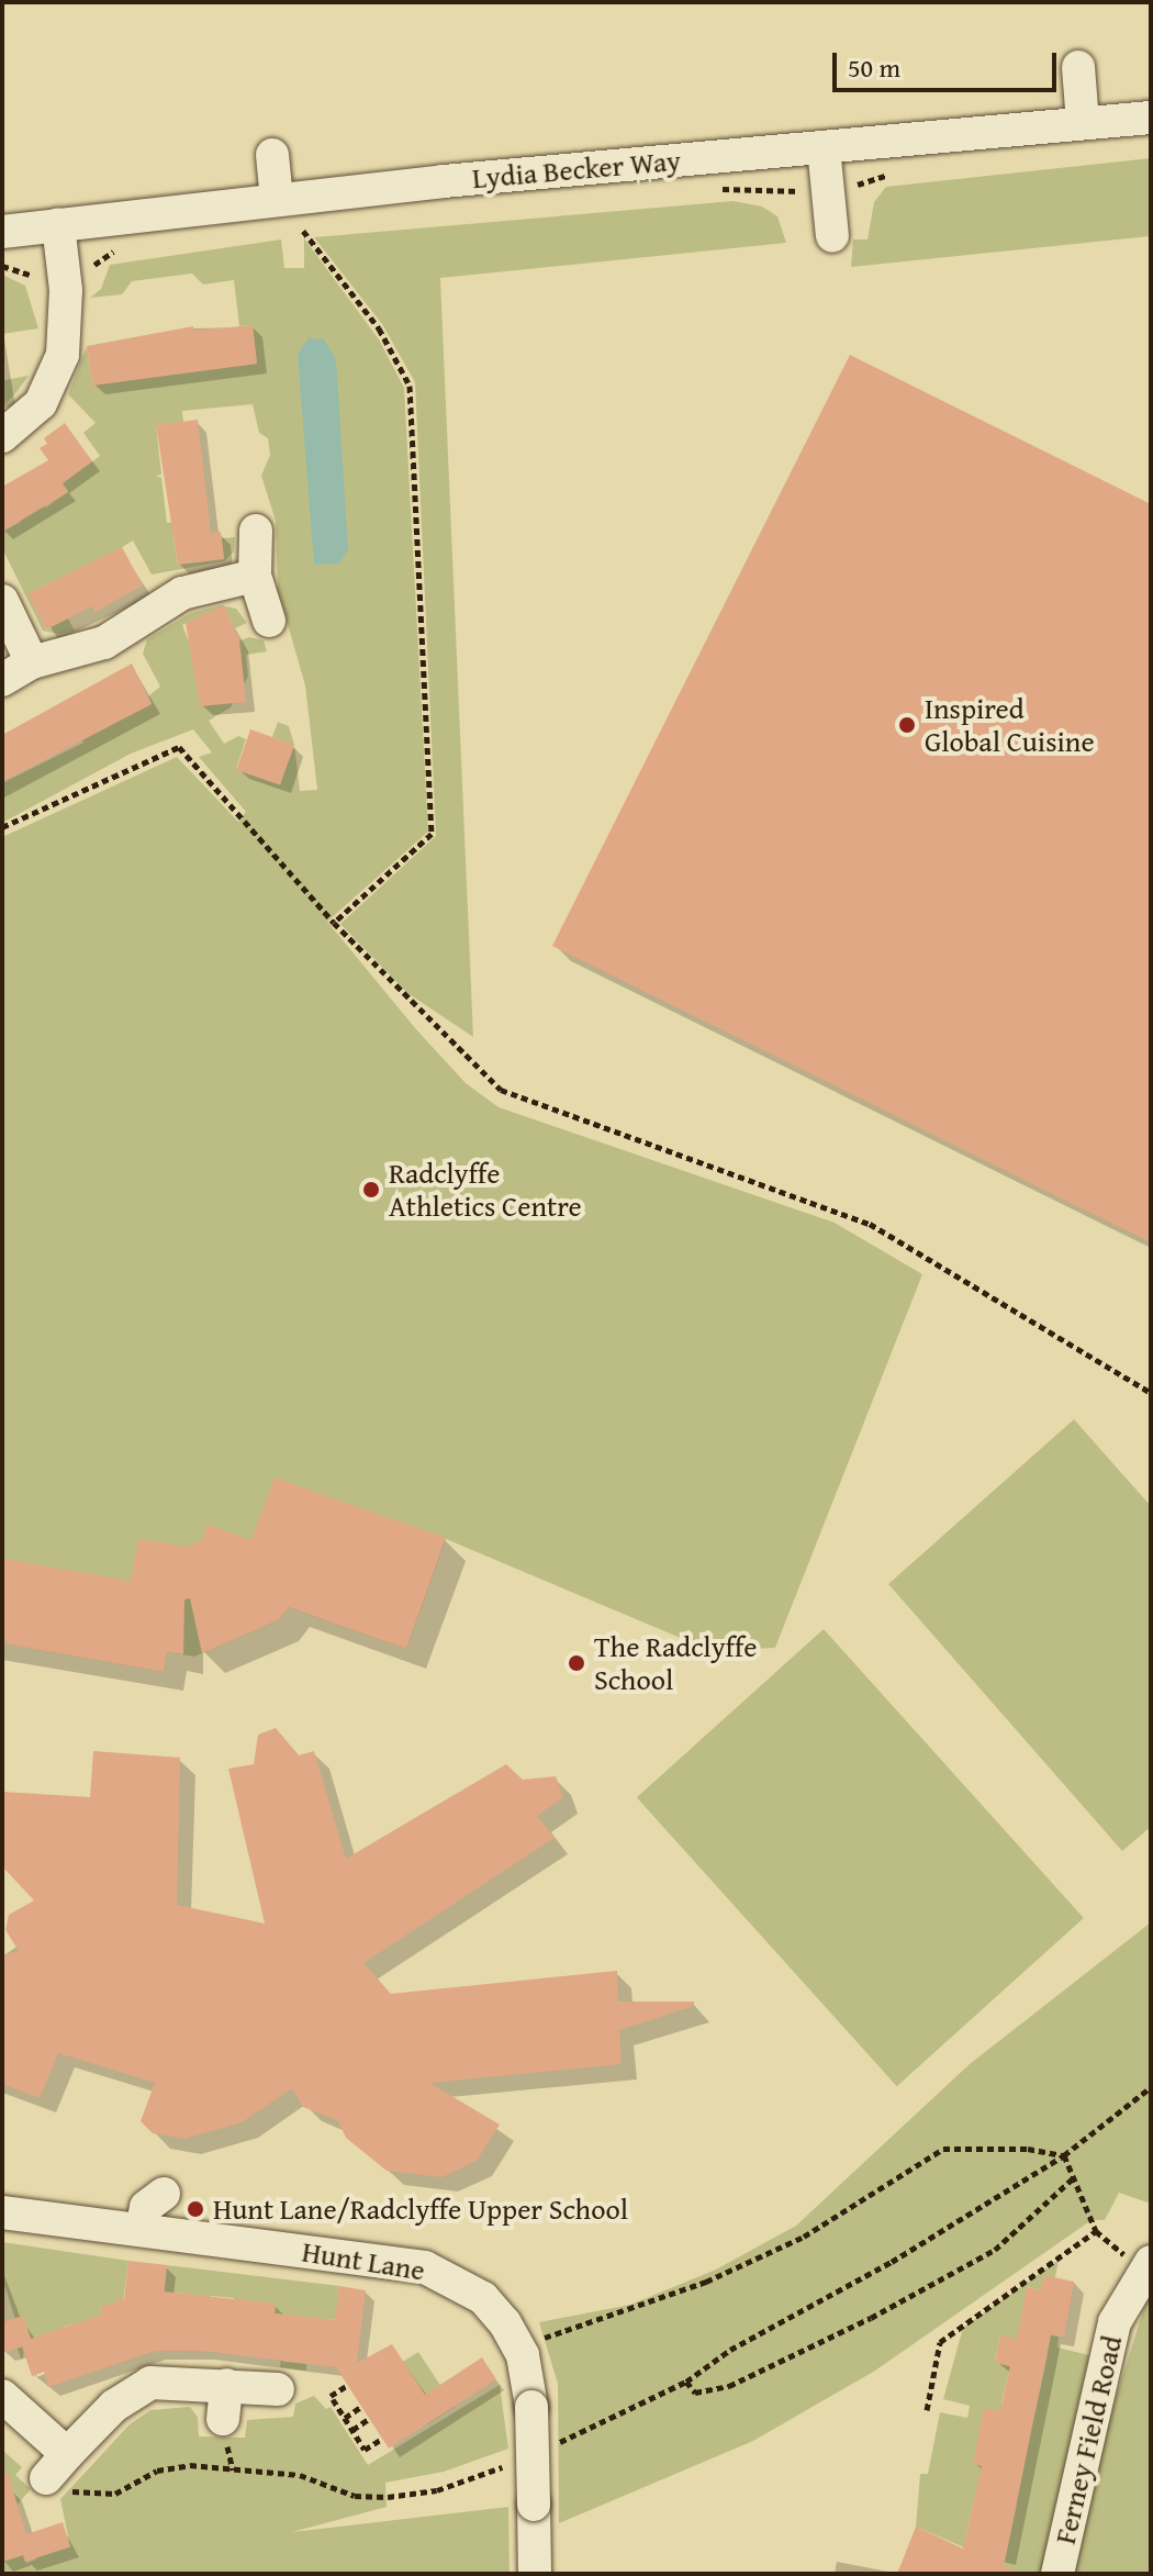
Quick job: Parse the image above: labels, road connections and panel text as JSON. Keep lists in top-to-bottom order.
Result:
{
  "streets": {
    "street": ["Lydia Becker Way", "Hunt Lane", "Ferney Field Road"]
  },
  "places": [
    "Inspired Global Cuisine",
    "Radclyffe Athletics Centre",
    "The Radclyffe School",
    "Hunt Lane/Radclyffe Upper School"
  ],
  "scale_bar": "50 m"
}
